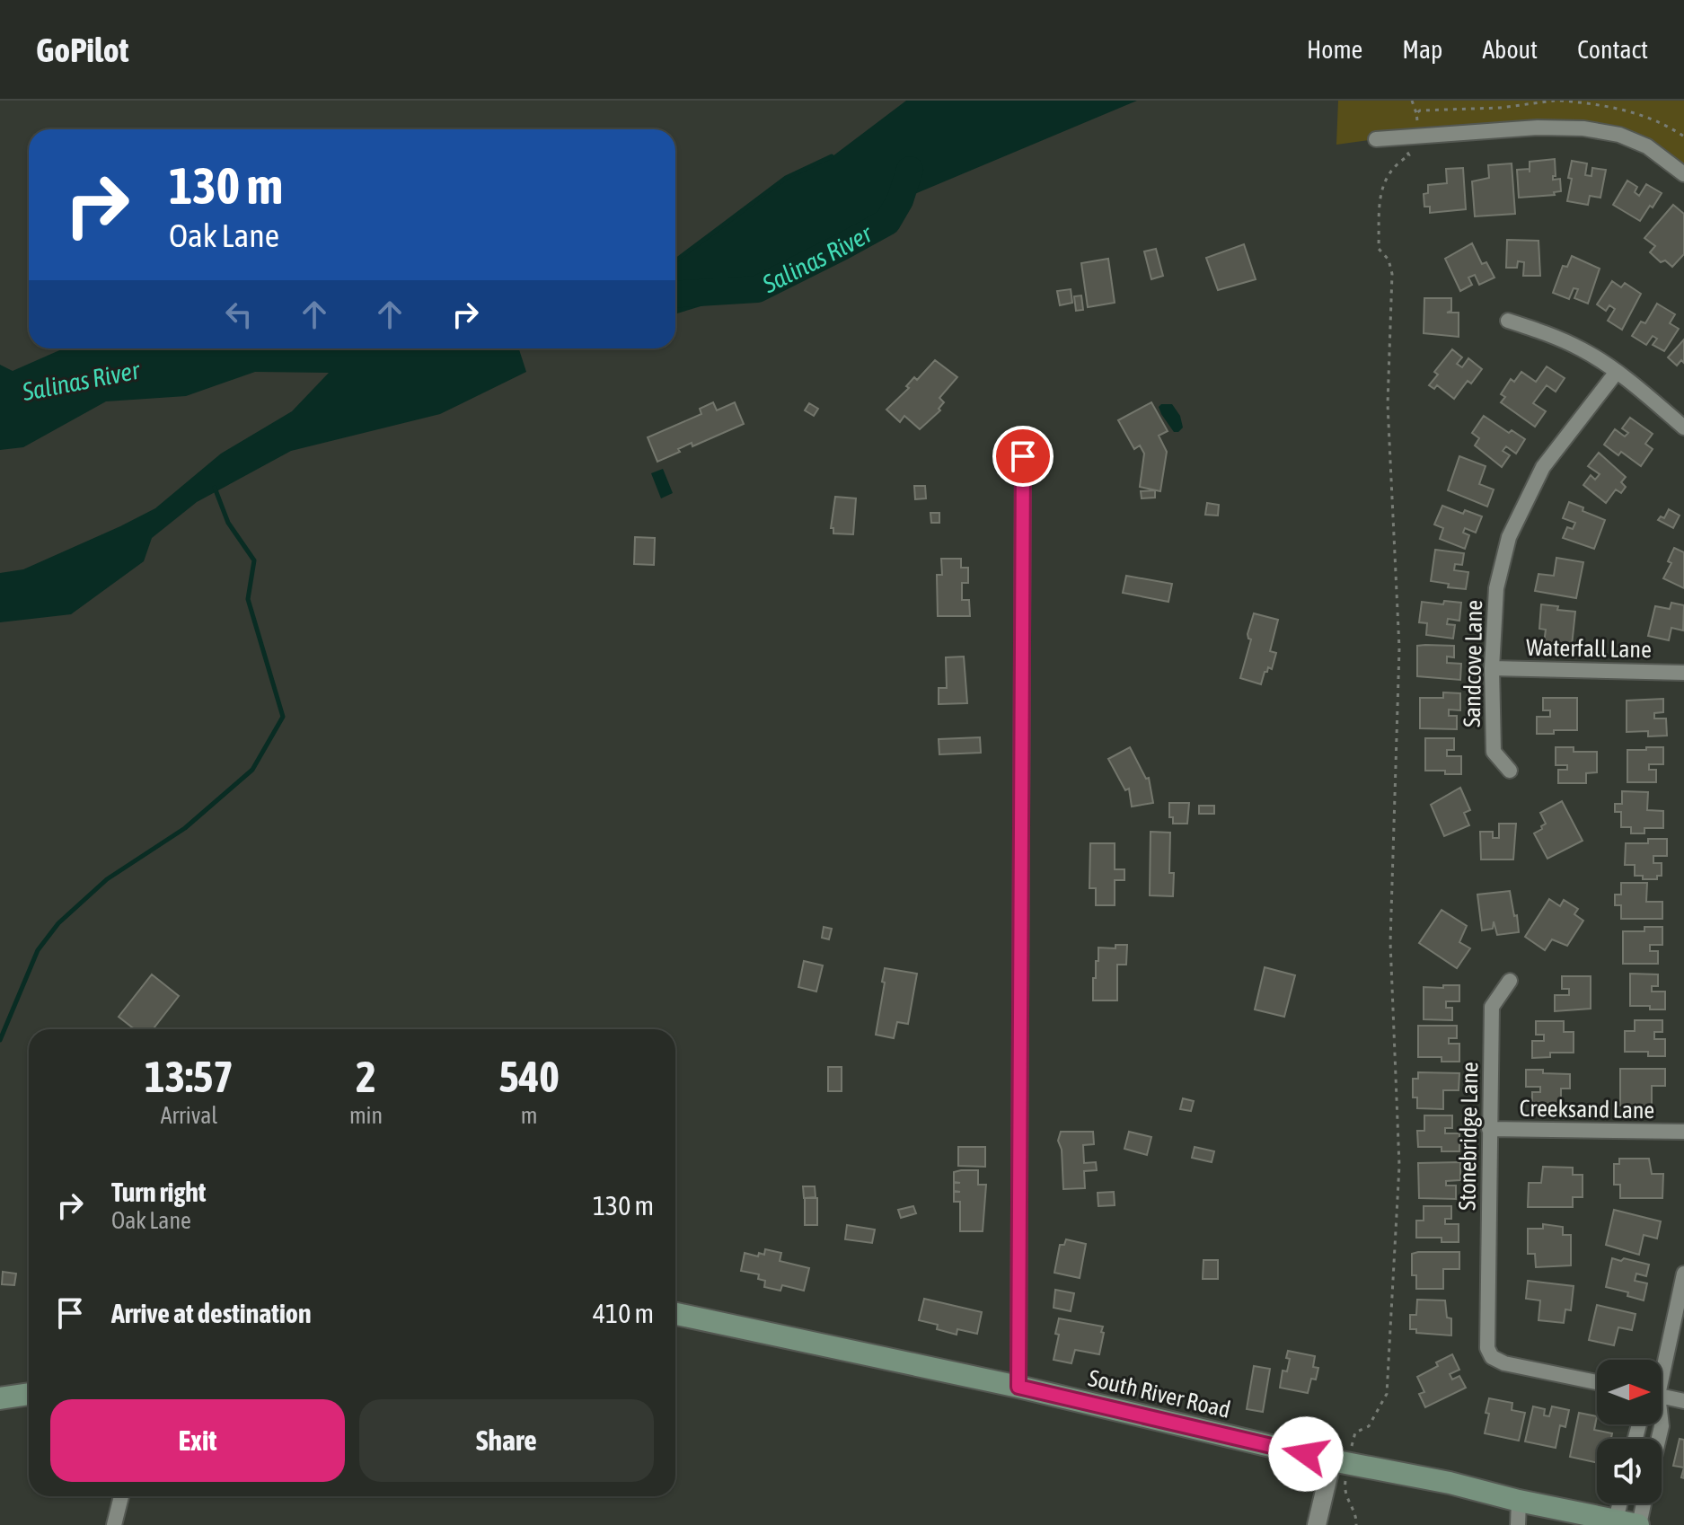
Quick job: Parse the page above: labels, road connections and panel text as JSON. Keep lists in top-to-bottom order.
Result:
{
  "streets": {
    "main road": ["South River Road"],
    "street": [
      "Waterfall Lane",
      "Sandcove Lane",
      "Creeksand Lane",
      "Stonebridge Lane"
    ]
  },
  "crossings": [
    ["Waterfall Lane", "Sandcove Lane"],
    ["Creeksand Lane", "Stonebridge Lane"]
  ],
  "water": ["Salinas River"],
  "north": "right",
  "page": {
    "header": "GoPilot",
    "nav": [
      "Home",
      "Map",
      "About",
      "Contact"
    ],
    "turn": ["130 m", "Oak Lane"],
    "eta": [
      "13:57",
      "Arrival",
      "2",
      "min",
      "540",
      "m"
    ],
    "list": [
      {
        "name": "Turn right",
        "note": "Oak Lane",
        "value": "130 m"
      },
      {
        "name": "Arrive at destination",
        "value": "410 m"
      }
    ],
    "buttons": ["Exit", "Share"]
  }
}
